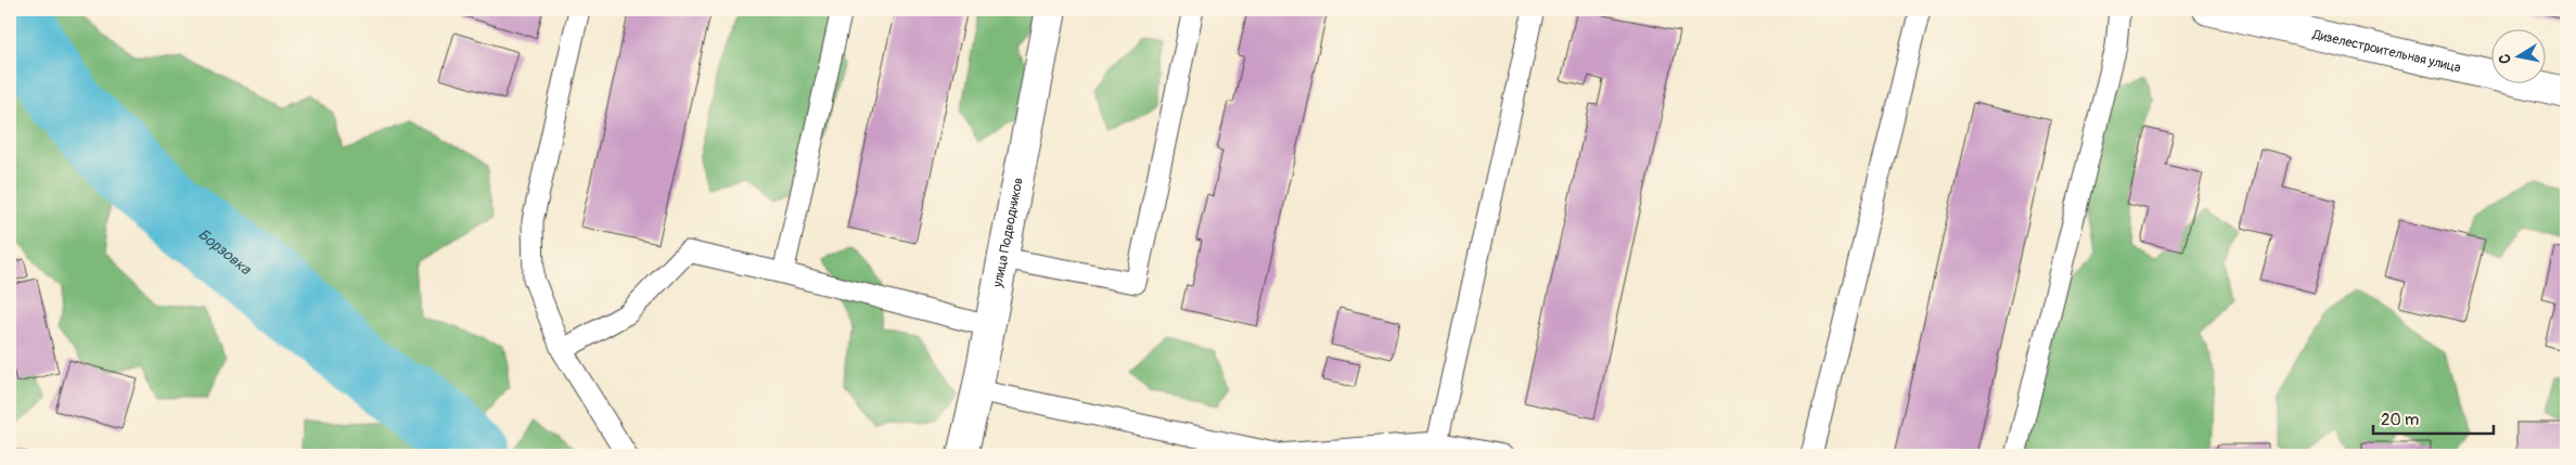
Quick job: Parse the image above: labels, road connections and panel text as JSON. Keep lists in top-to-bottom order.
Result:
{
  "streets": {
    "street": ["Дизелестроительная улица", "улица Подводников"]
  },
  "water": ["Борзовка"],
  "scale_bar": "20 m",
  "north": "left"
}
